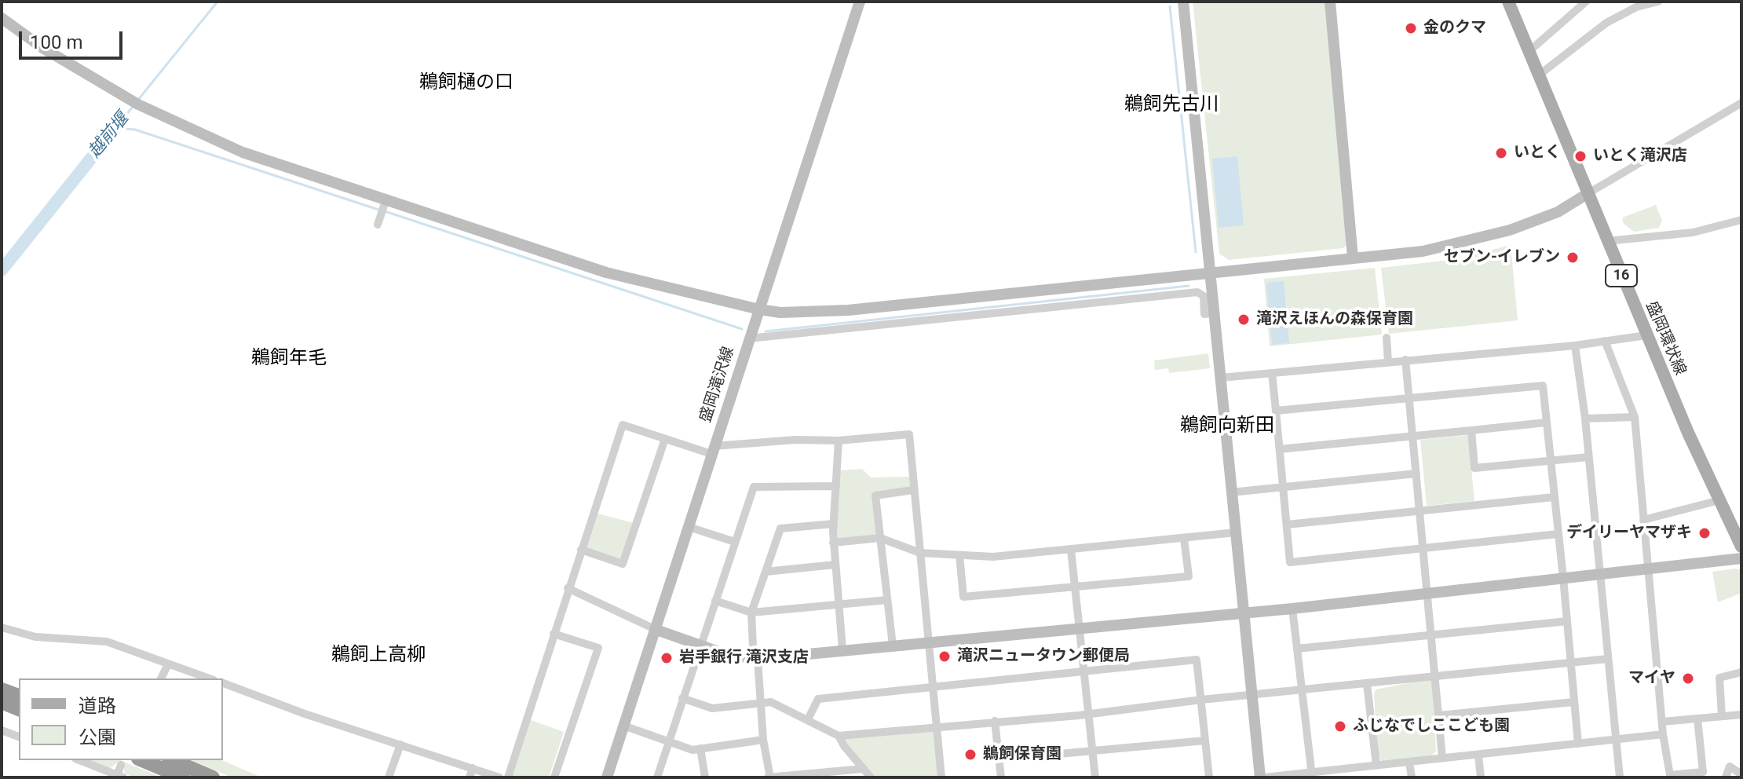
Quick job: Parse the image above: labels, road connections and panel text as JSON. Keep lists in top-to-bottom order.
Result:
{
  "streets": {
    "main road": ["16", "盛岡環状線"],
    "street": ["盛岡滝沢線"]
  },
  "districts": [
    "鵜飼樋の口",
    "鵜飼先古川",
    "鵜飼年毛",
    "鵜飼向新田",
    "鵜飼上高柳"
  ],
  "water": ["越前堰"],
  "places": [
    "金のクマ",
    "いとく",
    "いとく滝沢店",
    "セブン-イレブン",
    "滝沢えほんの森保育園",
    "デイリーヤマザキ",
    "滝沢ニュータウン郵便局",
    "岩手銀行 滝沢支店",
    "マイヤ",
    "ふじなでしここども園",
    "鵜飼保育園"
  ],
  "legend": ["道路", "公園"],
  "scale_bar": "100 m"
}
